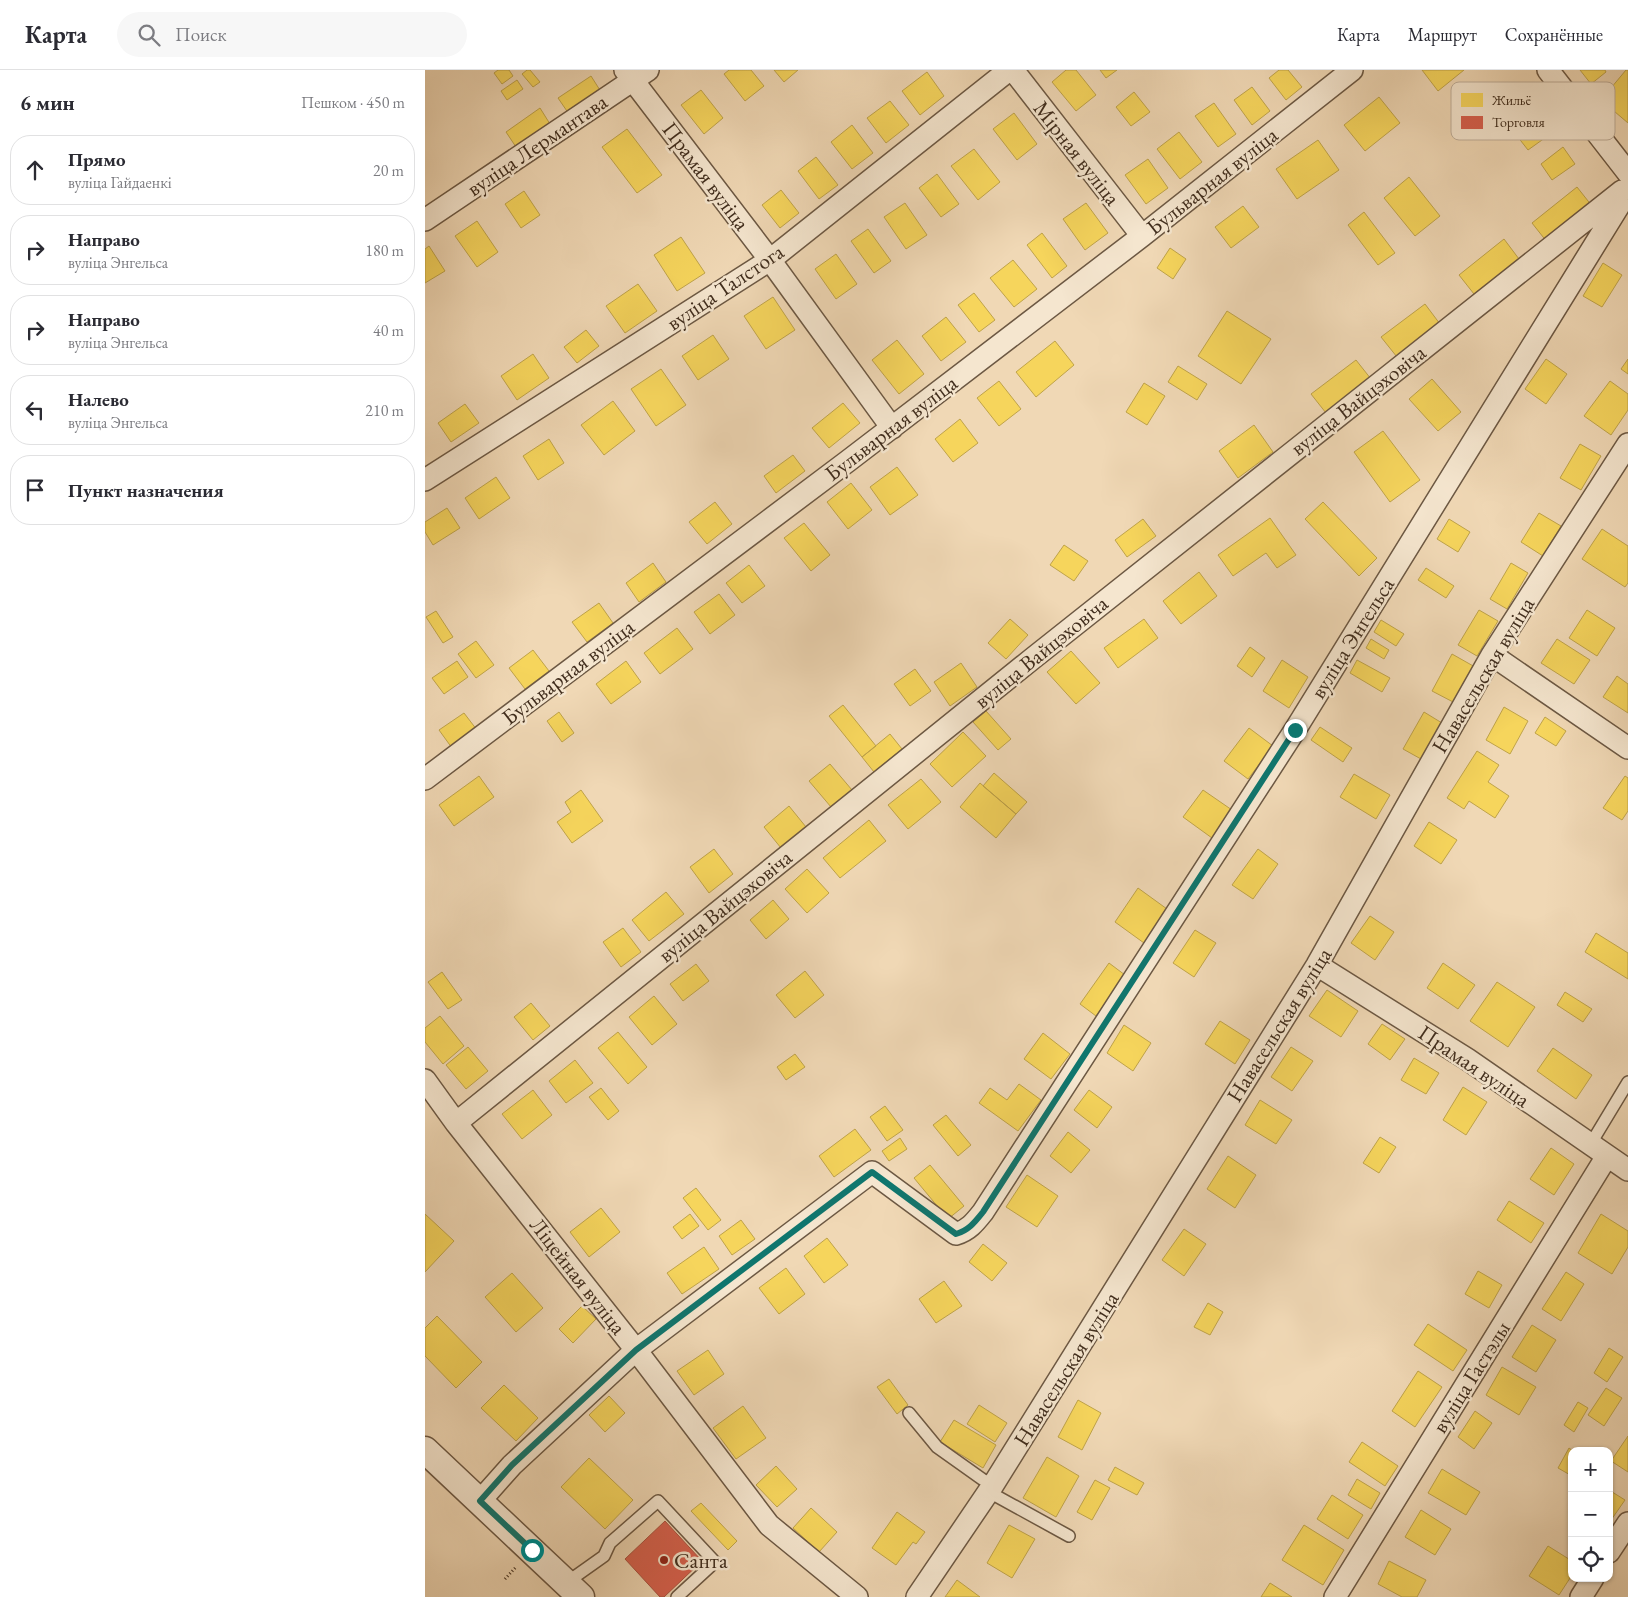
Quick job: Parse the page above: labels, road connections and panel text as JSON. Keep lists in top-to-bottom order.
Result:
{
  "streets": {
    "street": [
      "вуліца Лермантава",
      "Мірная вуліца",
      "Прамая вуліца",
      "Бульварная вуліца",
      "вуліца Талстога",
      "вуліца Вайцэховіча",
      "вуліца Энгельса",
      "Навасельская вуліца",
      "Ліцейная вуліца",
      "вуліца Гастэлы"
    ]
  },
  "crossings": [
    ["вуліца Лермантава", "Прамая вуліца"],
    ["Мірная вуліца", "Бульварная вуліца"],
    ["Мірная вуліца", "вуліца Талстога"],
    ["Прамая вуліца", "Бульварная вуліца"],
    ["Прамая вуліца", "вуліца Талстога"],
    ["Прамая вуліца", "Навасельская вуліца"],
    ["Прамая вуліца", "вуліца Гастэлы"],
    ["вуліца Вайцэховіча", "Ліцейная вуліца"],
    ["вуліца Энгельса", "Ліцейная вуліца"]
  ],
  "places": ["Санта"],
  "legend": ["Жильё", "Торговля"],
  "page": {
    "header": "Карта",
    "search": "Поиск",
    "nav": ["Карта", "Маршрут", "Сохранённые"],
    "heading": ["6 мин", "Пешком · 450 m"],
    "list": [
      ["Прямо", "вуліца Гайдаенкі", "20 m"],
      ["Направо", "вуліца Энгельса", "180 m"],
      ["Направо", "вуліца Энгельса", "40 m"],
      ["Налево", "вуліца Энгельса", "210 m"],
      "Пункт назначения"
    ],
    "map_buttons": ["+", "−"]
  }
}
